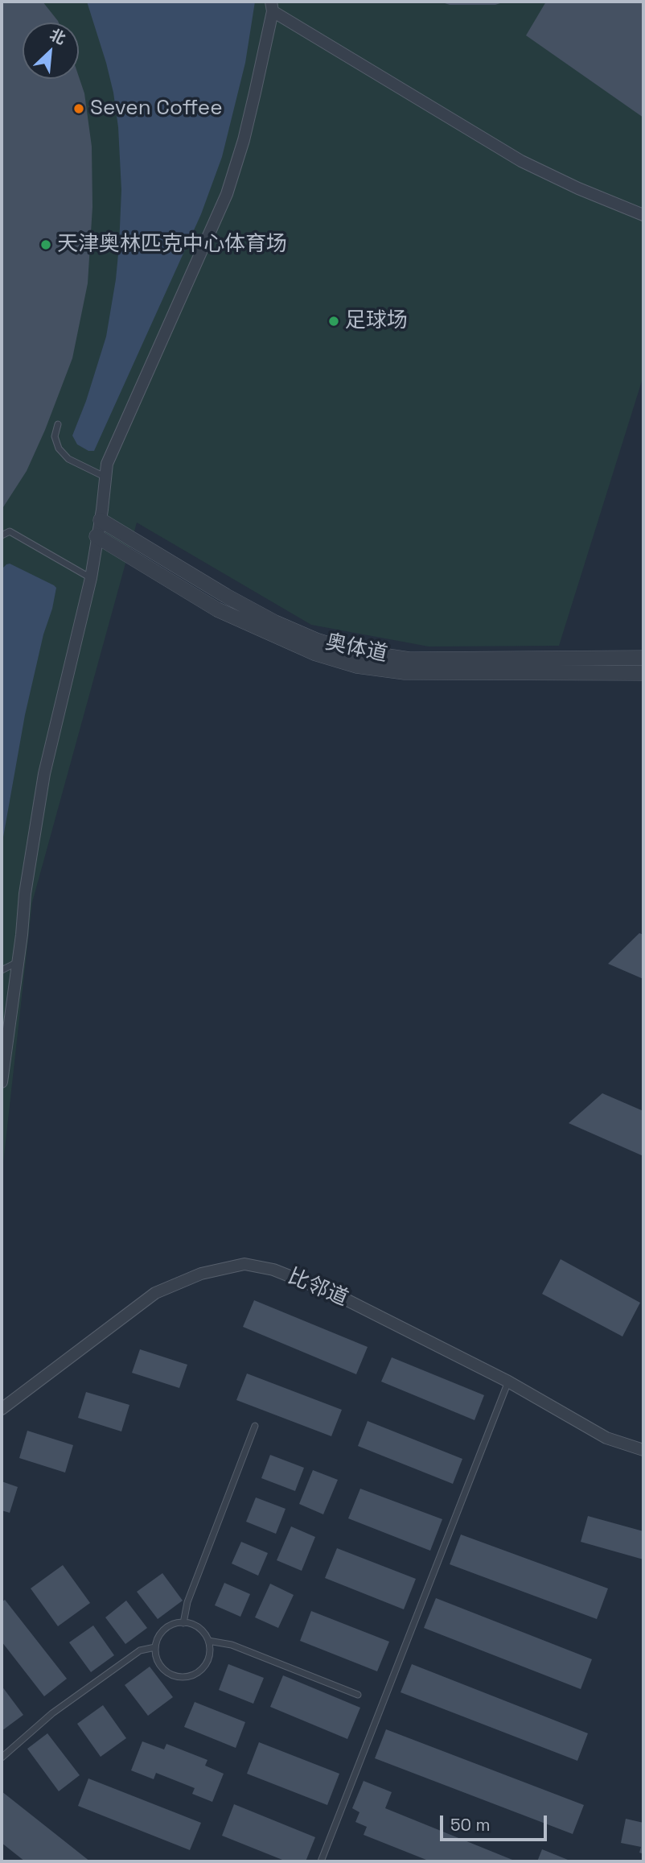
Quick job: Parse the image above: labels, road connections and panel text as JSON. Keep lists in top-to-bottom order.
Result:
{
  "streets": {
    "street": ["奥体道", "比邻道"]
  },
  "places": ["Seven Coffee", "天津奥林匹克中心体育场", "足球场"],
  "scale_bar": "50 m",
  "north": "top right"
}
